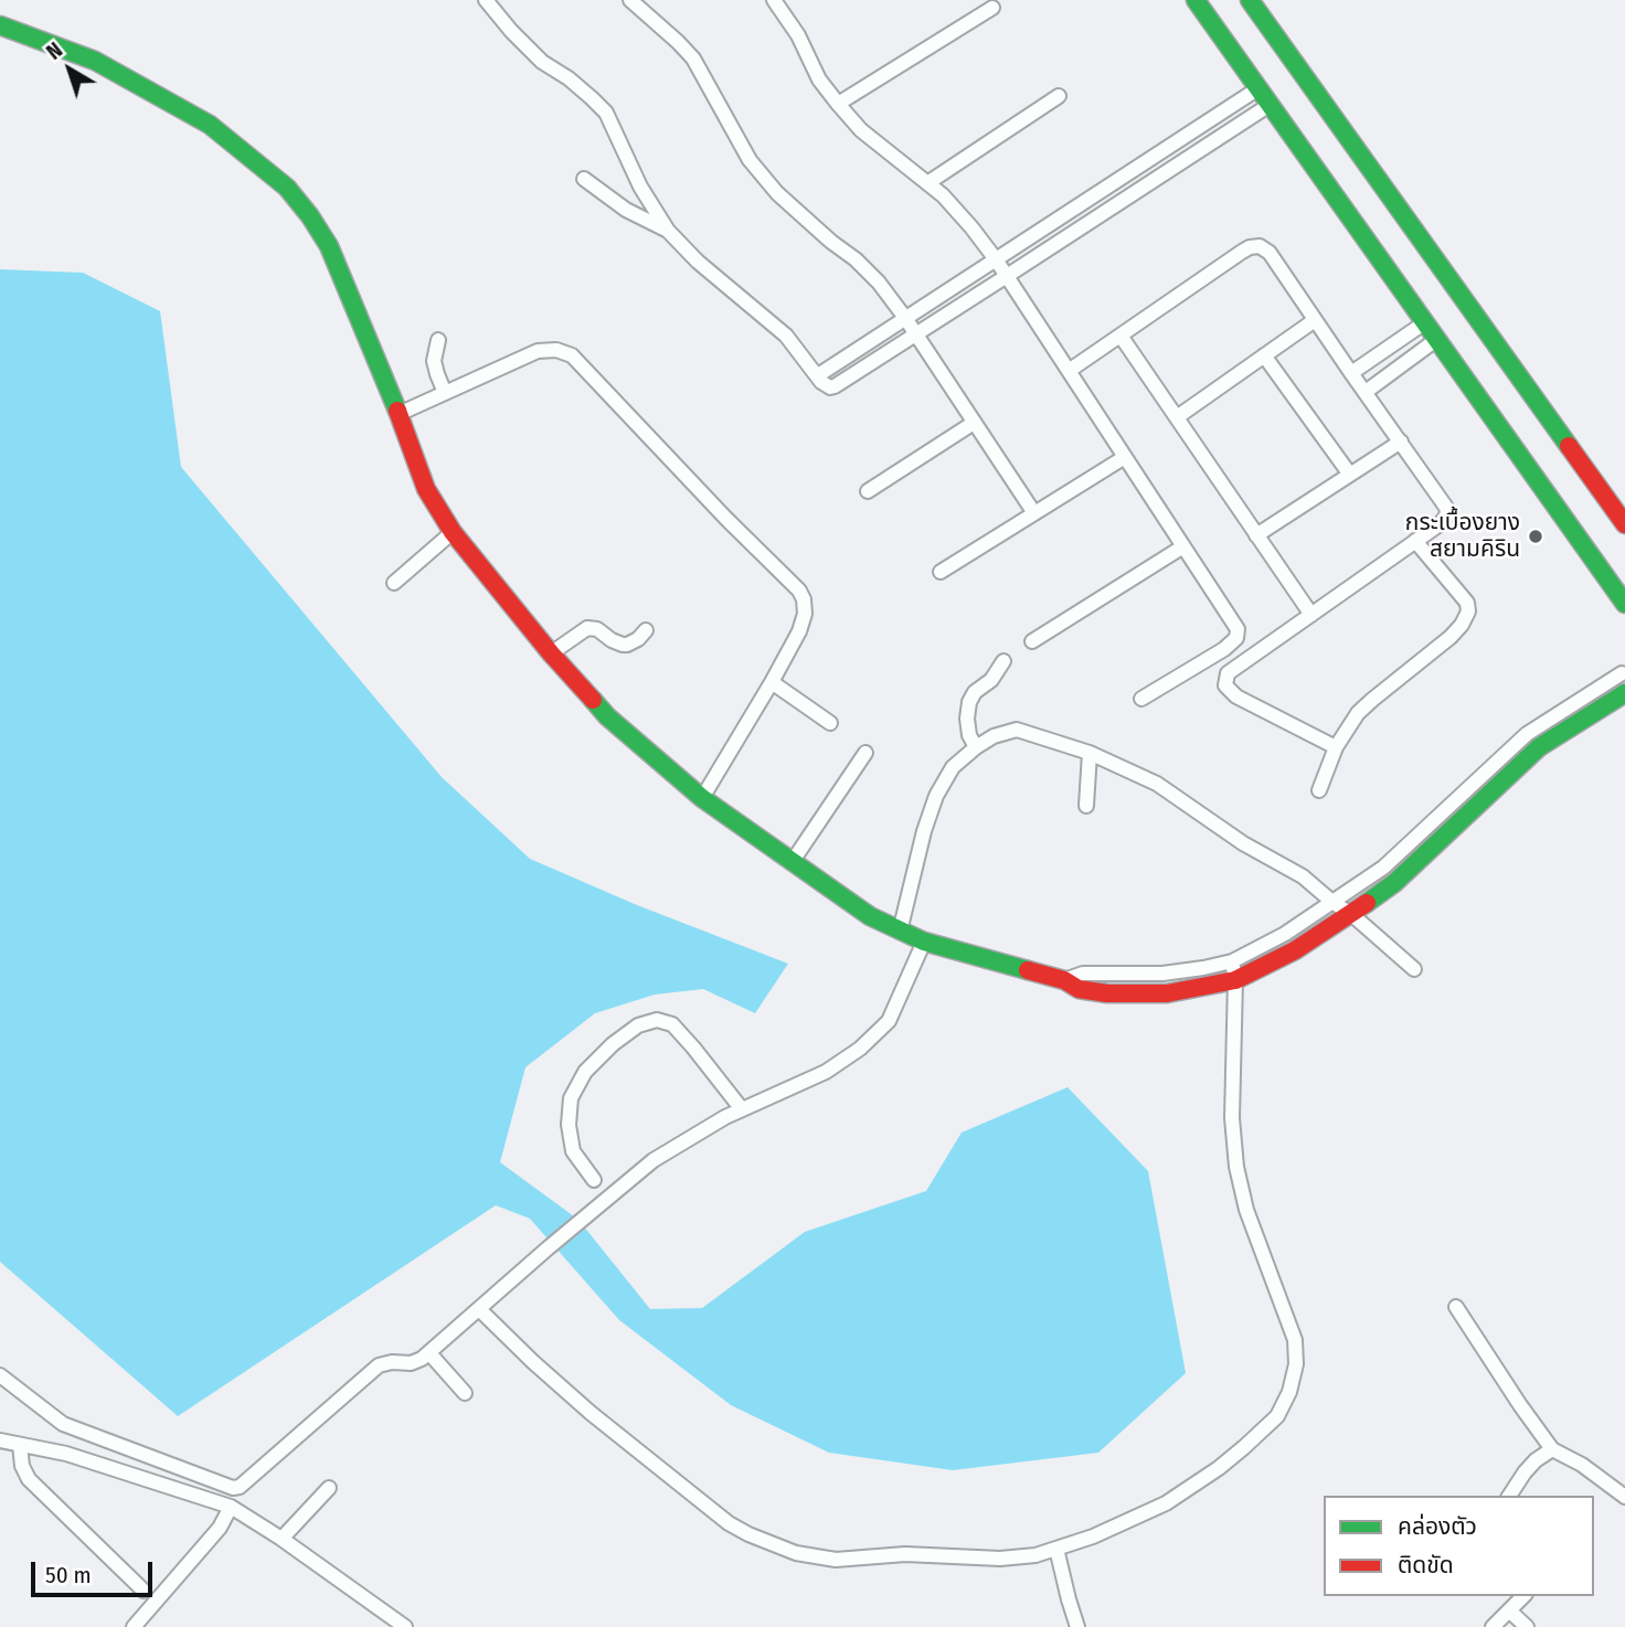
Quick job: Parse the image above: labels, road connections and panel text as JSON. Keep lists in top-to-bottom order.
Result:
{
  "places": ["กระเบื้องยาง สยามคิริน"],
  "legend": ["คล่องตัว", "ติดขัด"],
  "scale_bar": "50 m",
  "north": "top left"
}
